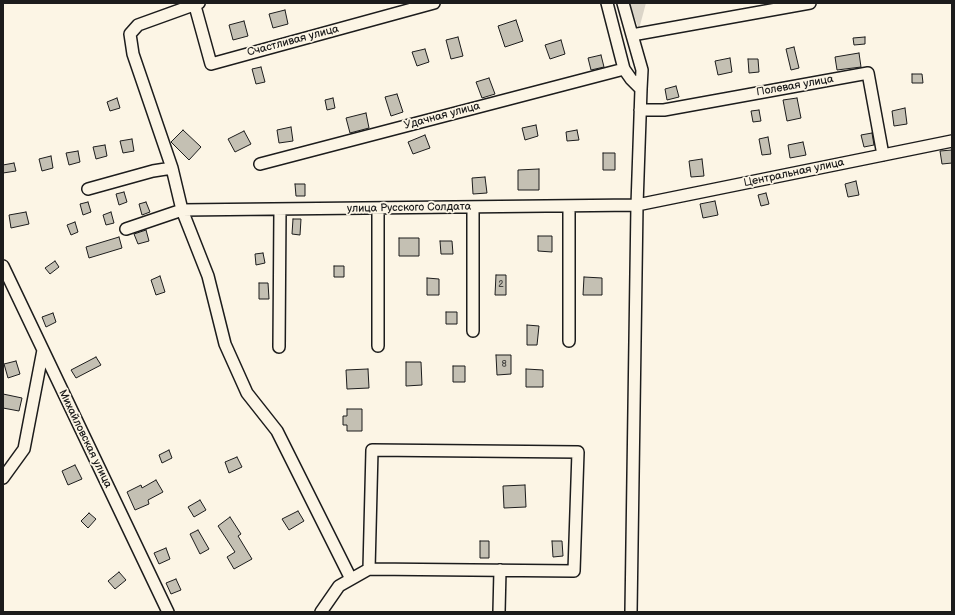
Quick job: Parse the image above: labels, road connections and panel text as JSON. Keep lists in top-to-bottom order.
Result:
{
  "streets": {
    "street": [
      "Счастливая улица",
      "Полевая улица",
      "Удачная улица",
      "Центральная улица",
      "улица Русского Солдата",
      "Михайловская улица"
    ]
  },
  "crossings": [
    ["Полевая улица", "Центральная улица"],
    ["Центральная улица", "улица Русского Солдата"]
  ],
  "house_numbers": ["2", "8"]
}
